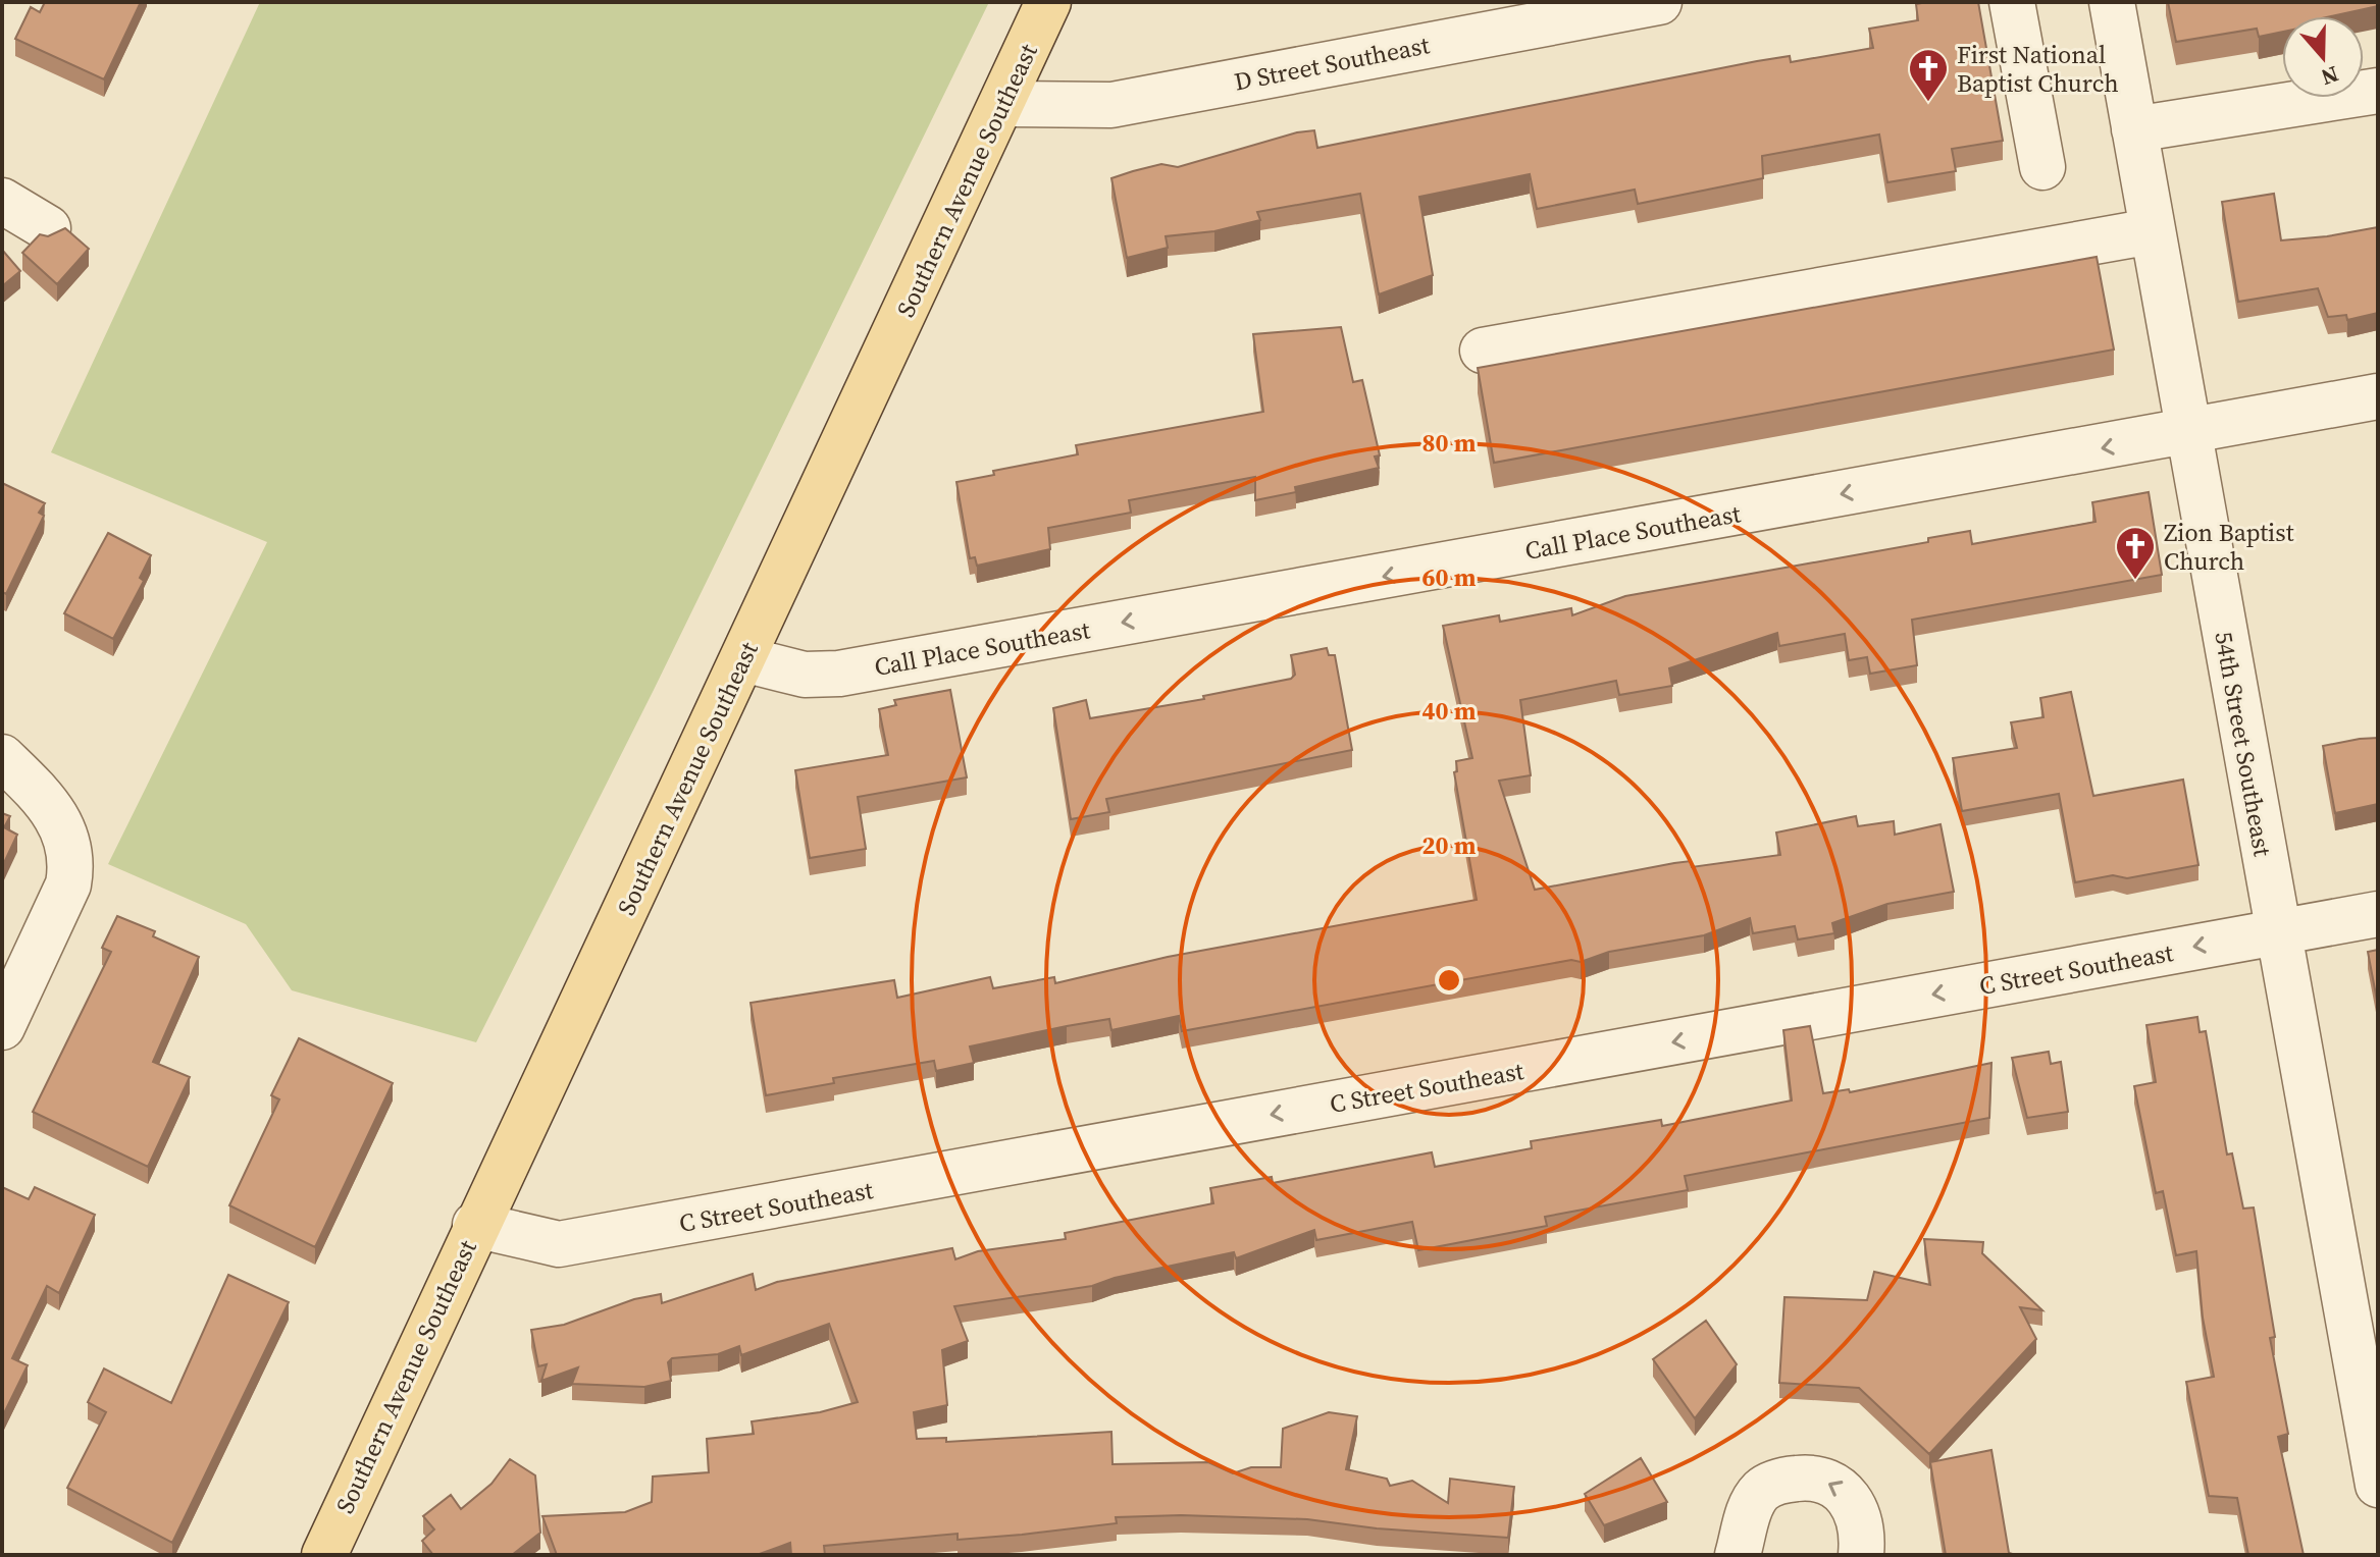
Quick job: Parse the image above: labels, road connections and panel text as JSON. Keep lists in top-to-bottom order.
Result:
{
  "streets": {
    "main road": ["Southern Avenue Southeast"],
    "street": [
      "D Street Southeast",
      "Call Place Southeast",
      "54th Street Southeast",
      "C Street Southeast"
    ]
  },
  "crossings": [
    ["D Street Southeast", "Southern Avenue Southeast"],
    ["Southern Avenue Southeast", "Call Place Southeast"],
    ["Southern Avenue Southeast", "C Street Southeast"],
    ["Call Place Southeast", "54th Street Southeast"],
    ["54th Street Southeast", "C Street Southeast"]
  ],
  "one_way": ["C Street Southeast"],
  "places": {
    "church": ["First National Baptist Church", "Zion Baptist Church"]
  },
  "north": "bottom",
  "rings": [
    "80 m",
    "60 m",
    "40 m",
    "20 m"
  ]
}
